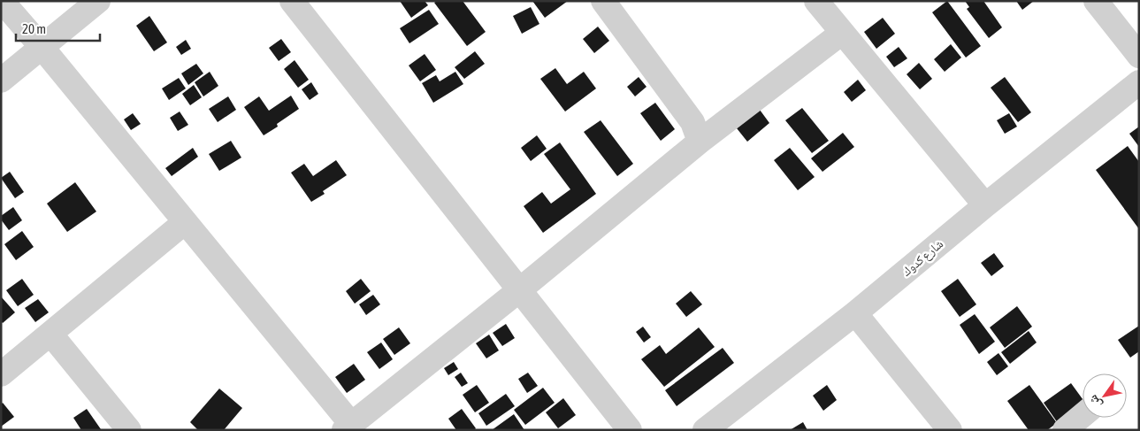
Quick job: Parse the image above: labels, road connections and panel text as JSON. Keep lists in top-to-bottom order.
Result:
{
  "streets": {
    "street": ["شارع كدوك"]
  },
  "scale_bar": "20 m",
  "north": "bottom left"
}
